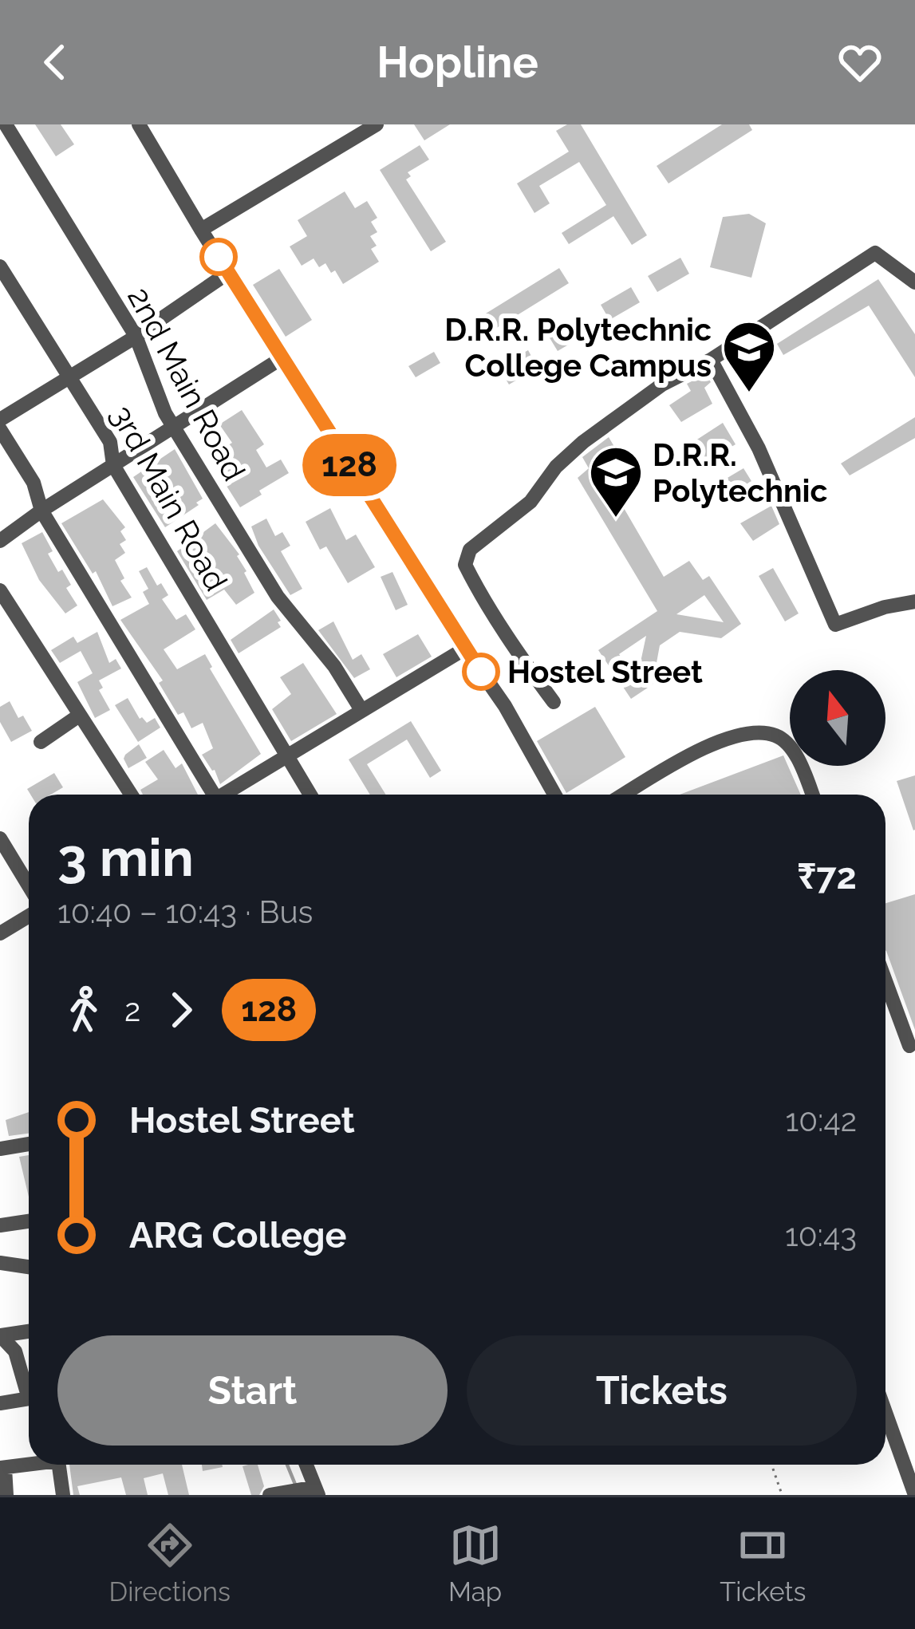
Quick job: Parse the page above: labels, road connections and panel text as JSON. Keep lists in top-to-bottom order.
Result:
{
  "streets": {
    "street": ["2nd Main Road", "3rd Main Road"]
  },
  "places": {
    "school or university": ["D.R.R. Polytechnic College Campus", "D.R.R. Polytechnic"],
    "other": ["Hostel Street"]
  },
  "lines": ["bus line 128"],
  "north": "top",
  "page": {
    "header": "Hopline",
    "on_map": "128",
    "heading": ["3 min", "10:40 – 10:43 · Bus", "₹72"],
    "legs": ["2", "128"],
    "list": [
      {
        "name": "Hostel Street",
        "value": "10:42"
      },
      {
        "name": "ARG College",
        "value": "10:43"
      }
    ],
    "buttons": ["Start", "Tickets"],
    "tabs": ["Directions", "Map", "Tickets"]
  }
}
